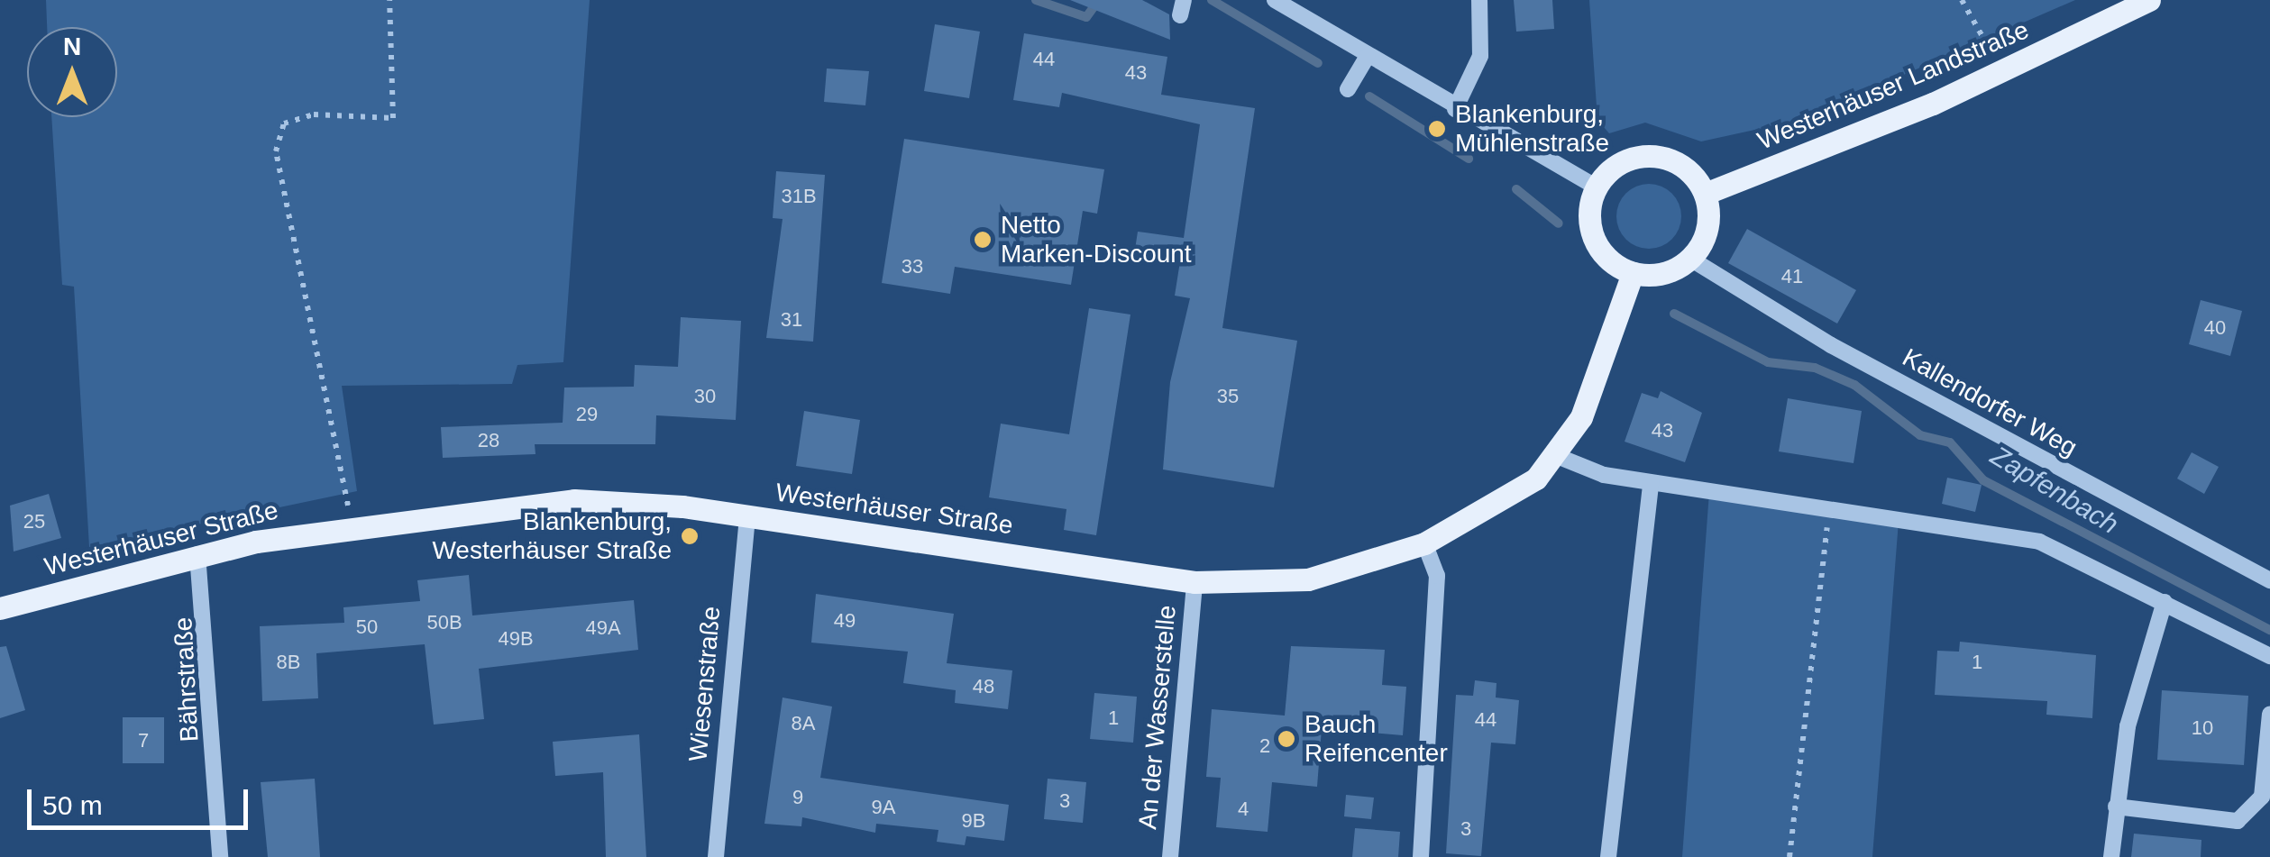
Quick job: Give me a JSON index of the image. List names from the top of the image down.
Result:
{
  "streets": {
    "main road": ["Westerhäuser Landstraße", "Westerhäuser Straße"],
    "street": [
      "Kallendorfer Weg",
      "Bährstraße",
      "Wiesenstraße",
      "An der Wasserstelle"
    ]
  },
  "crossings": [
    ["Westerhäuser Landstraße", "Kallendorfer Weg"],
    ["Westerhäuser Landstraße", "Westerhäuser Straße"],
    ["Kallendorfer Weg", "Westerhäuser Straße"],
    ["Westerhäuser Straße", "Bährstraße"],
    ["Westerhäuser Straße", "Wiesenstraße"],
    ["Westerhäuser Straße", "An der Wasserstelle"]
  ],
  "water": ["Zapfenbach"],
  "places": [
    "Blankenburg, Mühlenstraße",
    "Netto Marken-Discount",
    "Blankenburg, Westerhäuser Straße",
    "Bauch Reifencenter"
  ],
  "house_numbers": [
    "44",
    "43",
    "31B",
    "33",
    "41",
    "31",
    "40",
    "30",
    "35",
    "29",
    "43",
    "28",
    "25",
    "49",
    "50B",
    "50",
    "49A",
    "49B",
    "8B",
    "1",
    "48",
    "1",
    "44",
    "8A",
    "10",
    "7",
    "2",
    "9",
    "3",
    "9A",
    "4",
    "9B",
    "3"
  ],
  "scale_bar": "50 m",
  "north": "top"
}
